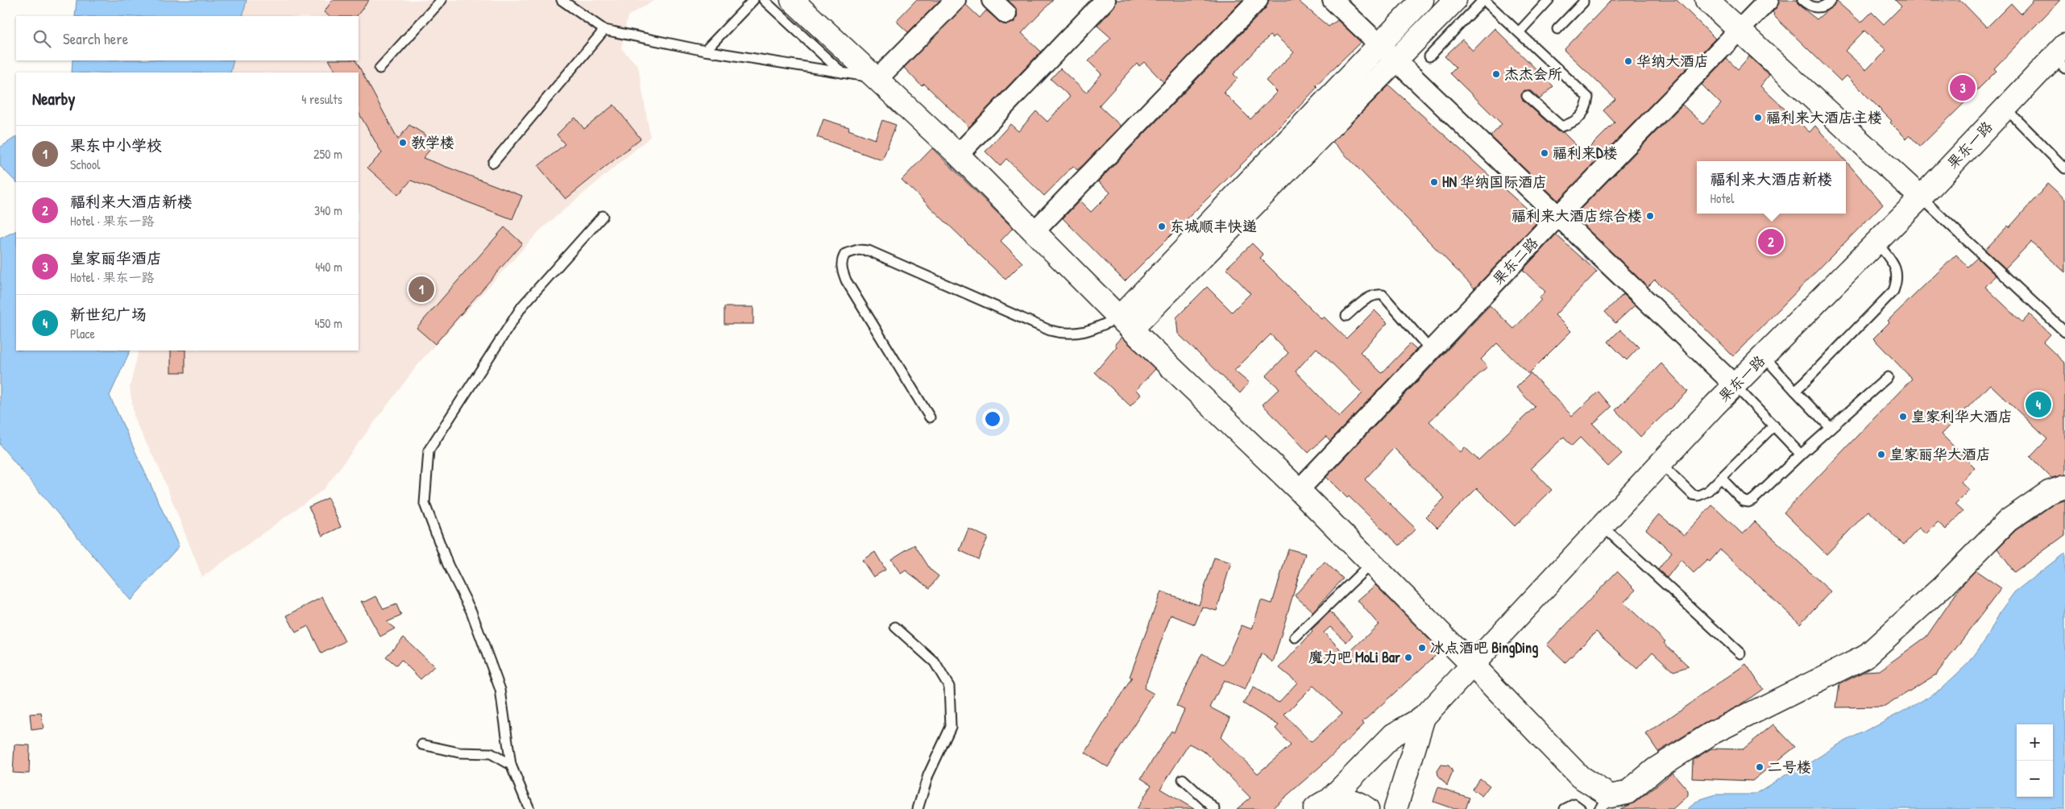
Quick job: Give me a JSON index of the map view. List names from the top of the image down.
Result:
{
  "streets": {
    "street": ["果东一路", "果东二路"]
  },
  "places": [
    "华纳大酒店",
    "杰杰会所",
    "福利来大酒店主楼",
    "教学楼",
    "福利来D楼",
    "HN 华纳国际酒店",
    "福利来大酒店综合楼",
    "东城顺丰快递",
    "皇家利华大酒店",
    "皇家丽华大酒店",
    "冰点酒吧 BingDing",
    "魔力吧 MoLi Bar",
    "二号楼"
  ],
  "page": {
    "search": "Search here",
    "heading": ["Nearby", "4 results"],
    "pins": [
      "3",
      "2",
      "1",
      "4"
    ],
    "list": [
      {
        "mark": "1",
        "name": "果东中小学校",
        "note": "School",
        "value": "250 m"
      },
      {
        "mark": "2",
        "name": "福利来大酒店新楼",
        "note": "Hotel · 果东一路",
        "value": "340 m"
      },
      {
        "mark": "3",
        "name": "皇家丽华酒店",
        "note": "Hotel · 果东一路",
        "value": "440 m"
      },
      {
        "mark": "4",
        "name": "新世纪广场",
        "note": "Place",
        "value": "450 m"
      }
    ],
    "popup": ["福利来大酒店新楼", "Hotel"],
    "map_buttons": ["+", "−"]
  }
}
